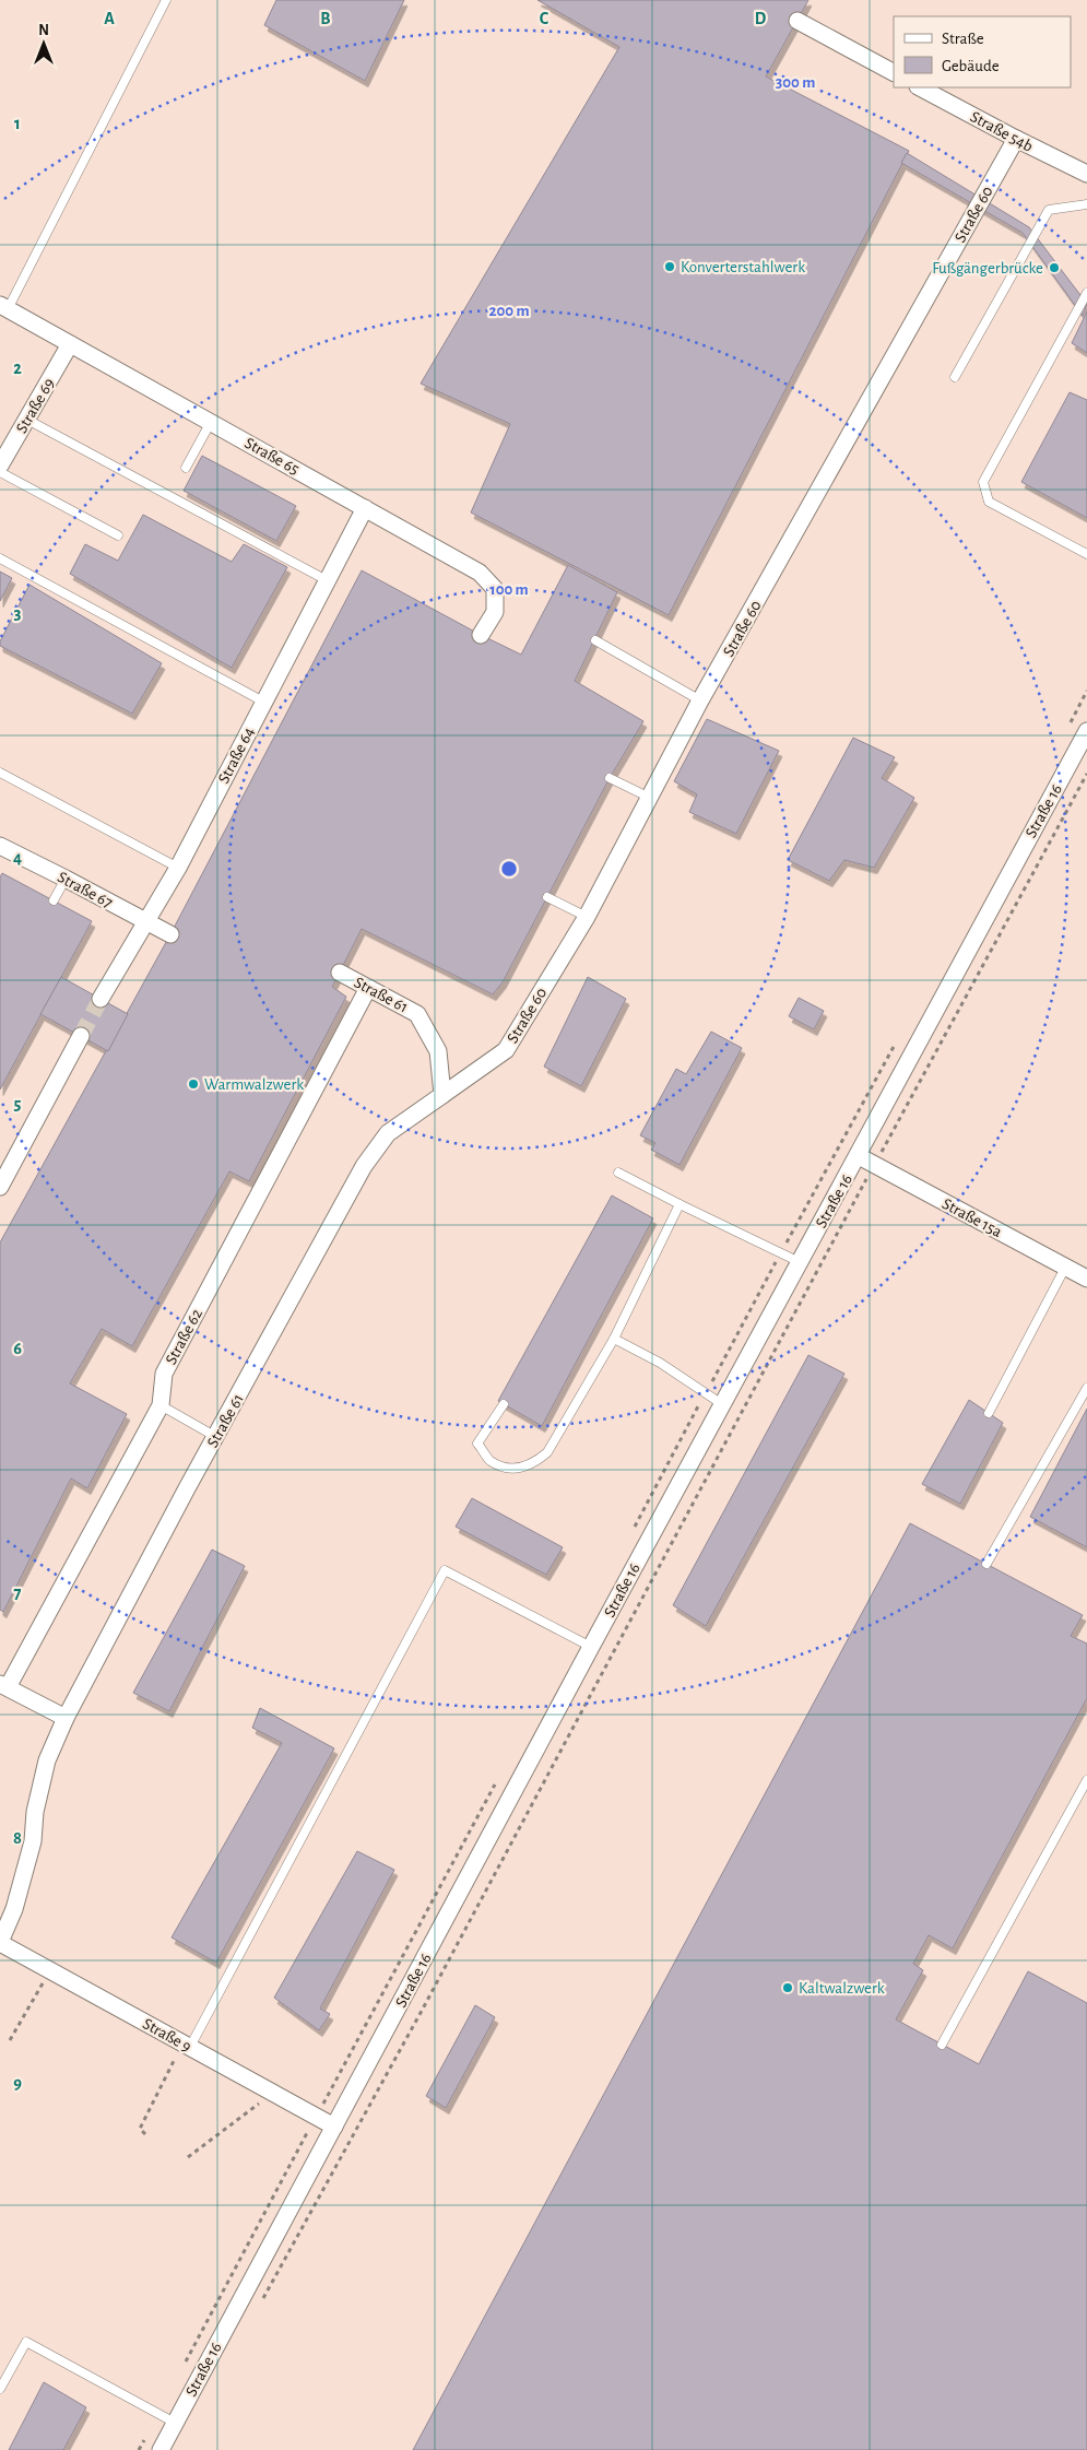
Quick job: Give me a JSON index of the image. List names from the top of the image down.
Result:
{
  "streets": {
    "street": [
      "Straße 54b",
      "Straße 60",
      "Straße 69",
      "Straße 65",
      "Straße 64",
      "Straße 16",
      "Straße 67",
      "Straße 61",
      "Straße 15a",
      "Straße 62",
      "Straße 9"
    ]
  },
  "crossings": [
    ["Straße 54b", "Straße 60"],
    ["Straße 60", "Straße 61"],
    ["Straße 69", "Straße 65"],
    ["Straße 65", "Straße 64"],
    ["Straße 64", "Straße 67"],
    ["Straße 16", "Straße 15a"],
    ["Straße 16", "Straße 9"],
    ["Straße 61", "Straße 62"],
    ["Straße 61", "Straße 9"]
  ],
  "places": [
    "Konverterstahlwerk",
    "Fußgängerbrücke",
    "Warmwalzwerk",
    "Kaltwalzwerk"
  ],
  "legend": ["Straße", "Gebäude"],
  "north": "top",
  "grid": {
    "columns": [
      "A",
      "B",
      "C",
      "D"
    ],
    "rows": [
      "1",
      "2",
      "3",
      "4",
      "5",
      "6",
      "7",
      "8",
      "9"
    ]
  },
  "rings": ["300 m", "200 m", "100 m"]
}
